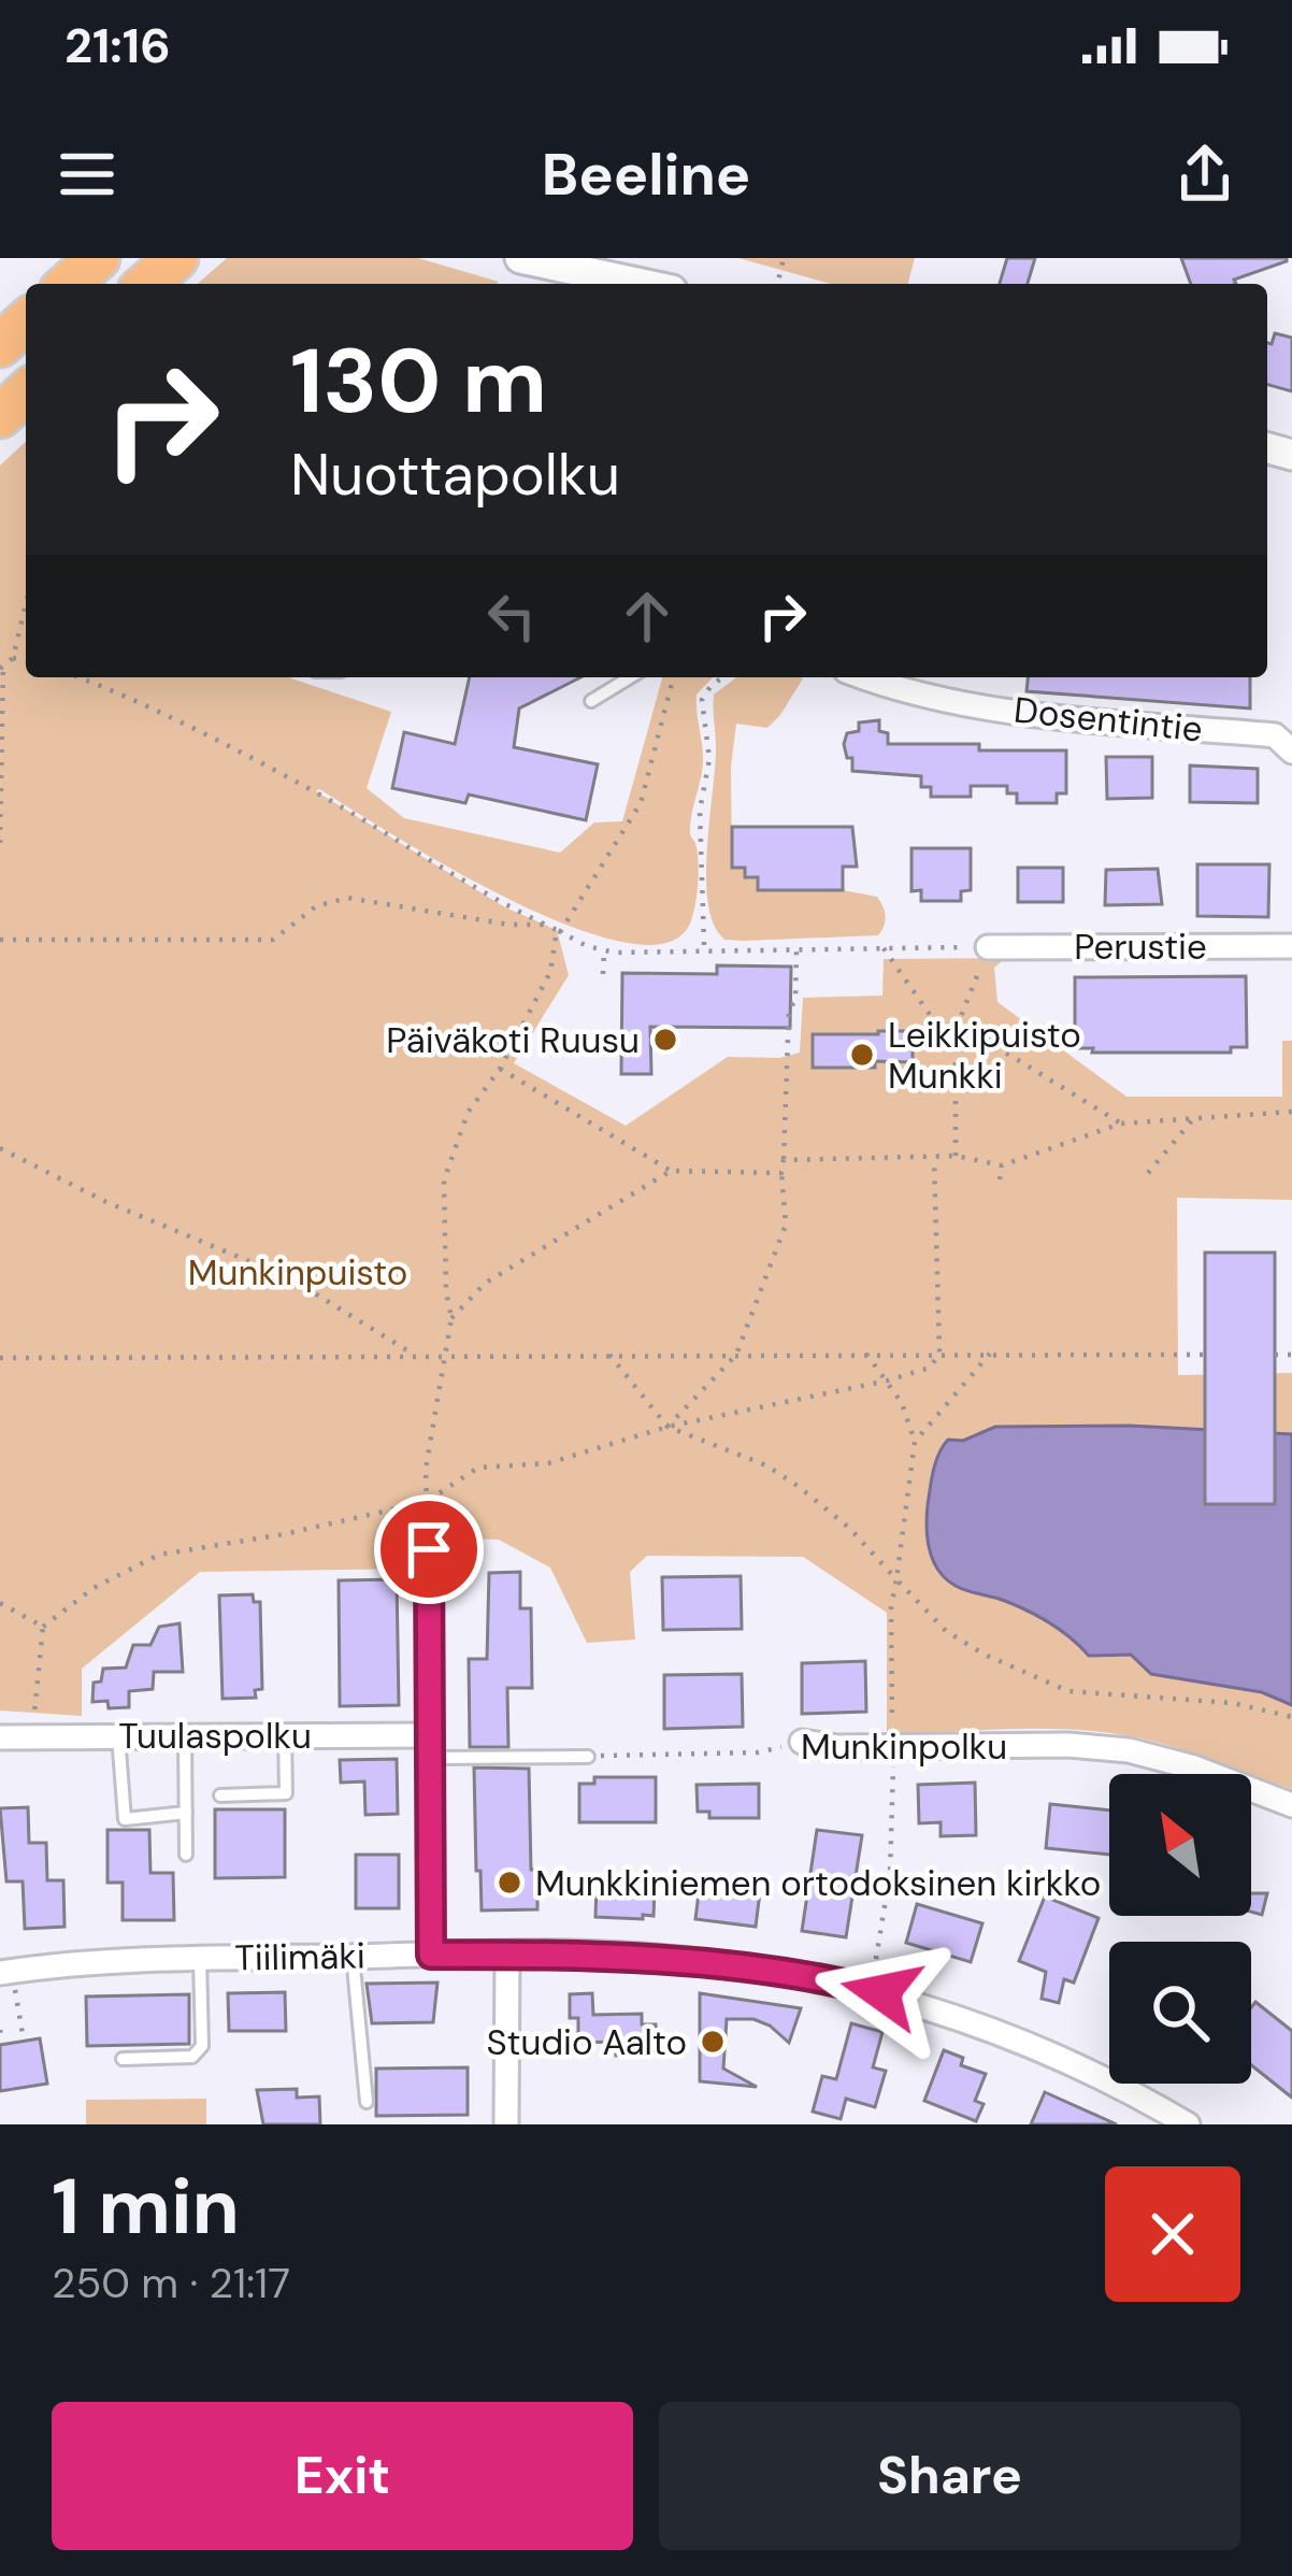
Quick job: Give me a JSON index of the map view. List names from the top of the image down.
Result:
{
  "streets": {
    "street": [
      "Dosentintie",
      "Perustie",
      "Tuulaspolku",
      "Munkinpolku",
      "Tiilimäki"
    ]
  },
  "parks": ["Munkinpuisto"],
  "places": [
    "Päiväkoti Ruusu",
    "Leikkipuisto Munkki",
    "Munkkiniemen ortodoksinen kirkko",
    "Studio Aalto"
  ],
  "north": "top left",
  "page": {
    "status": "21:16",
    "header": "Beeline",
    "turn": ["130 m", "Nuottapolku"],
    "heading": ["1 min", "250 m · 21:17"],
    "buttons": ["Exit", "Share"]
  }
}
